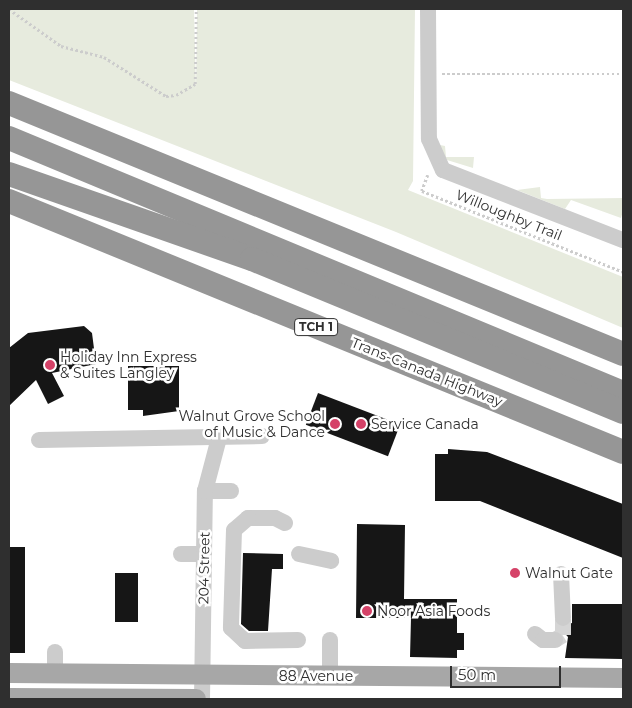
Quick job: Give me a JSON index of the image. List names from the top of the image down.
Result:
{
  "streets": {
    "highway": ["TCH 1", "Trans-Canada Highway"],
    "main road": ["88 Avenue"],
    "street": ["204 Street"],
    "path": ["Willoughby Trail"]
  },
  "crossings": [
    ["204 Street", "88 Avenue"]
  ],
  "places": [
    "Holiday Inn Express & Suites Langley",
    "Walnut Grove School of Music & Dance",
    "Service Canada",
    "Walnut Gate",
    "Noor Asia Foods"
  ],
  "scale_bar": "50 m"
}
